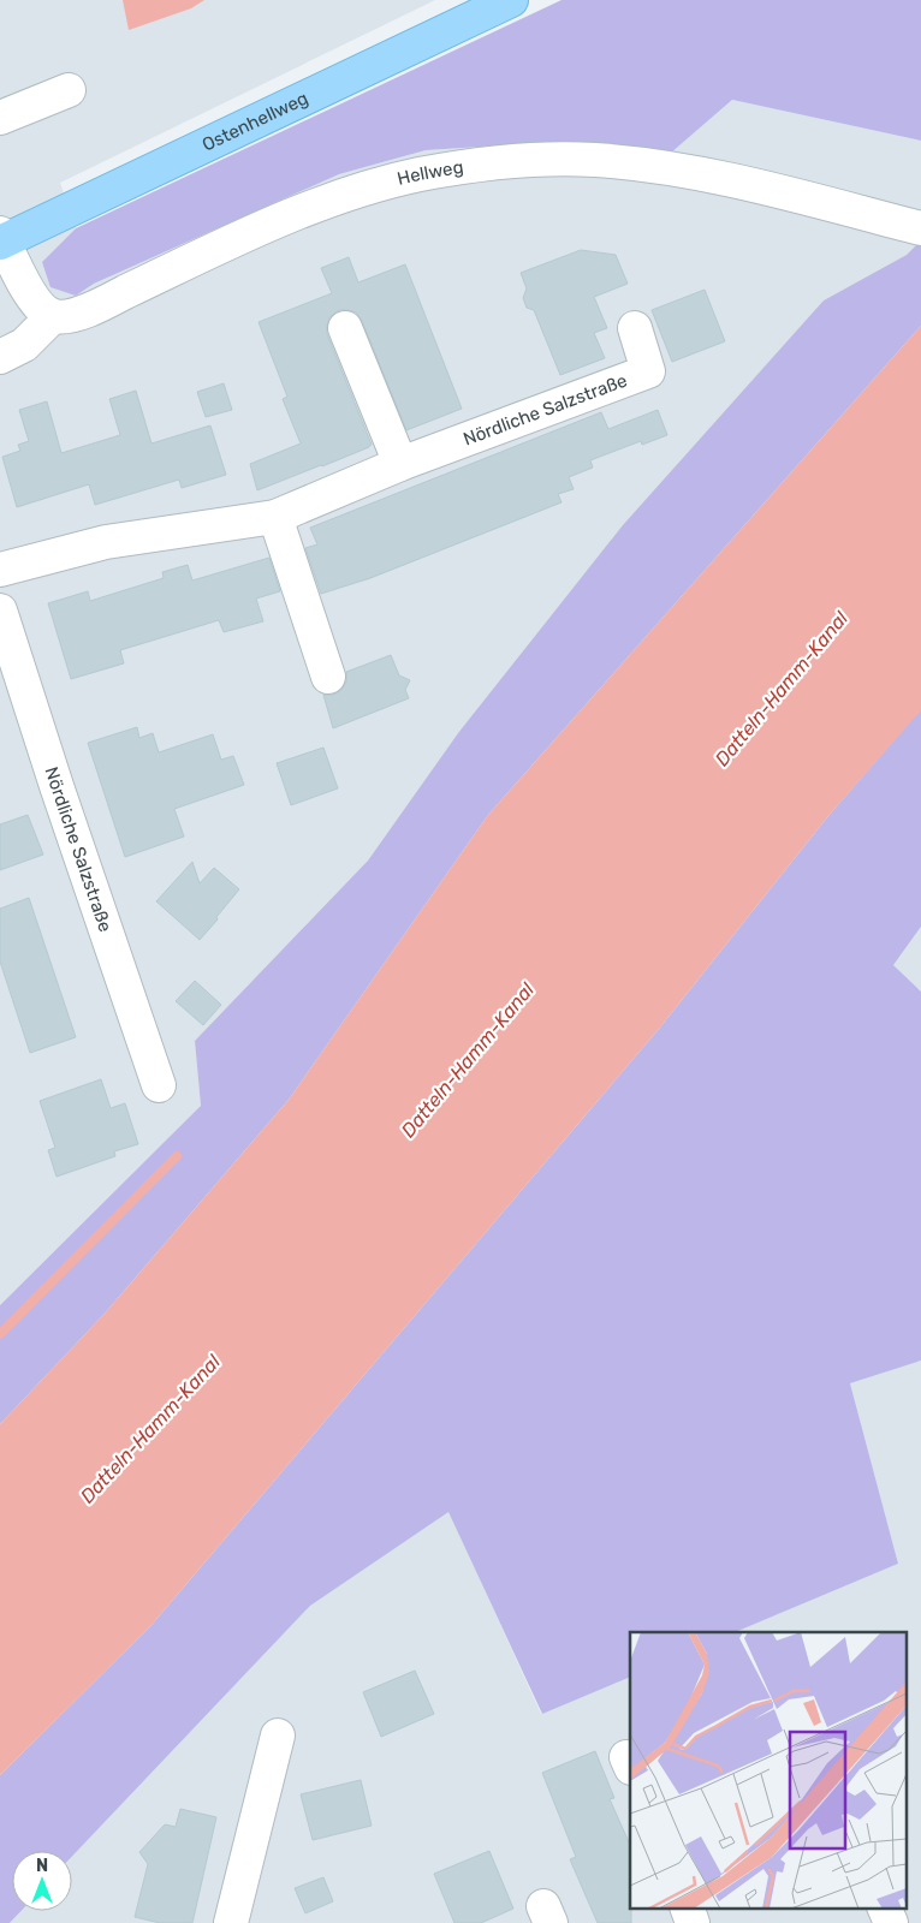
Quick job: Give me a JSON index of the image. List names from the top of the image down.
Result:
{
  "streets": {
    "main road": ["Ostenhellweg"],
    "street": ["Hellweg", "Nördliche Salzstraße"]
  },
  "water": ["Datteln-Hamm-Kanal"],
  "north": "top"
}
